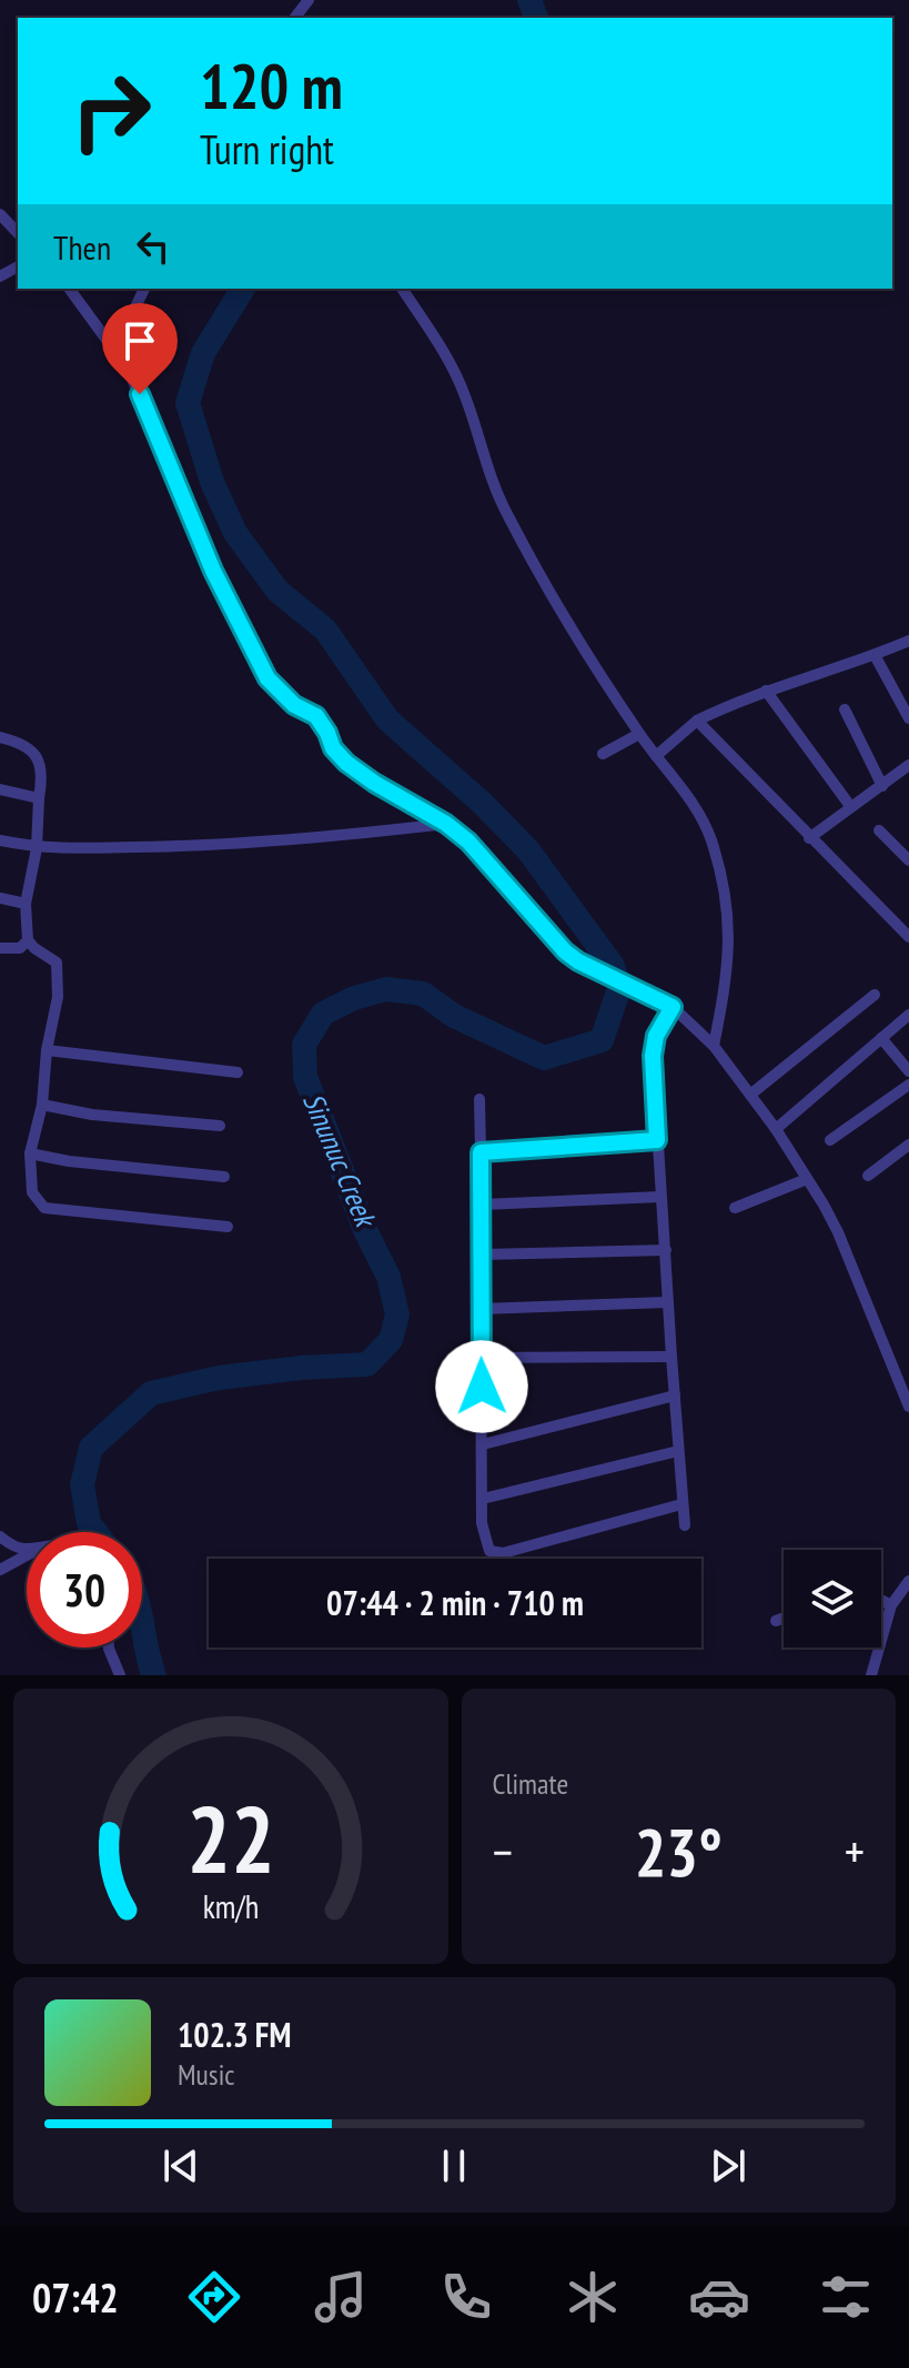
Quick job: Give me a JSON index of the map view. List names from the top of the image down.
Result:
{
  "water": ["Sinunuc Creek"],
  "page": {
    "turn": ["120 m", "Turn right"],
    "then": "Then",
    "limit": "30",
    "trip": "07:44 · 2 min · 710 m",
    "tile": "Climate",
    "heat": ["−", "23°", "+"],
    "song": ["102.3 FM", "Music"],
    "tabs": "07:42",
    "gauge": ["22", "km/h"]
  }
}
